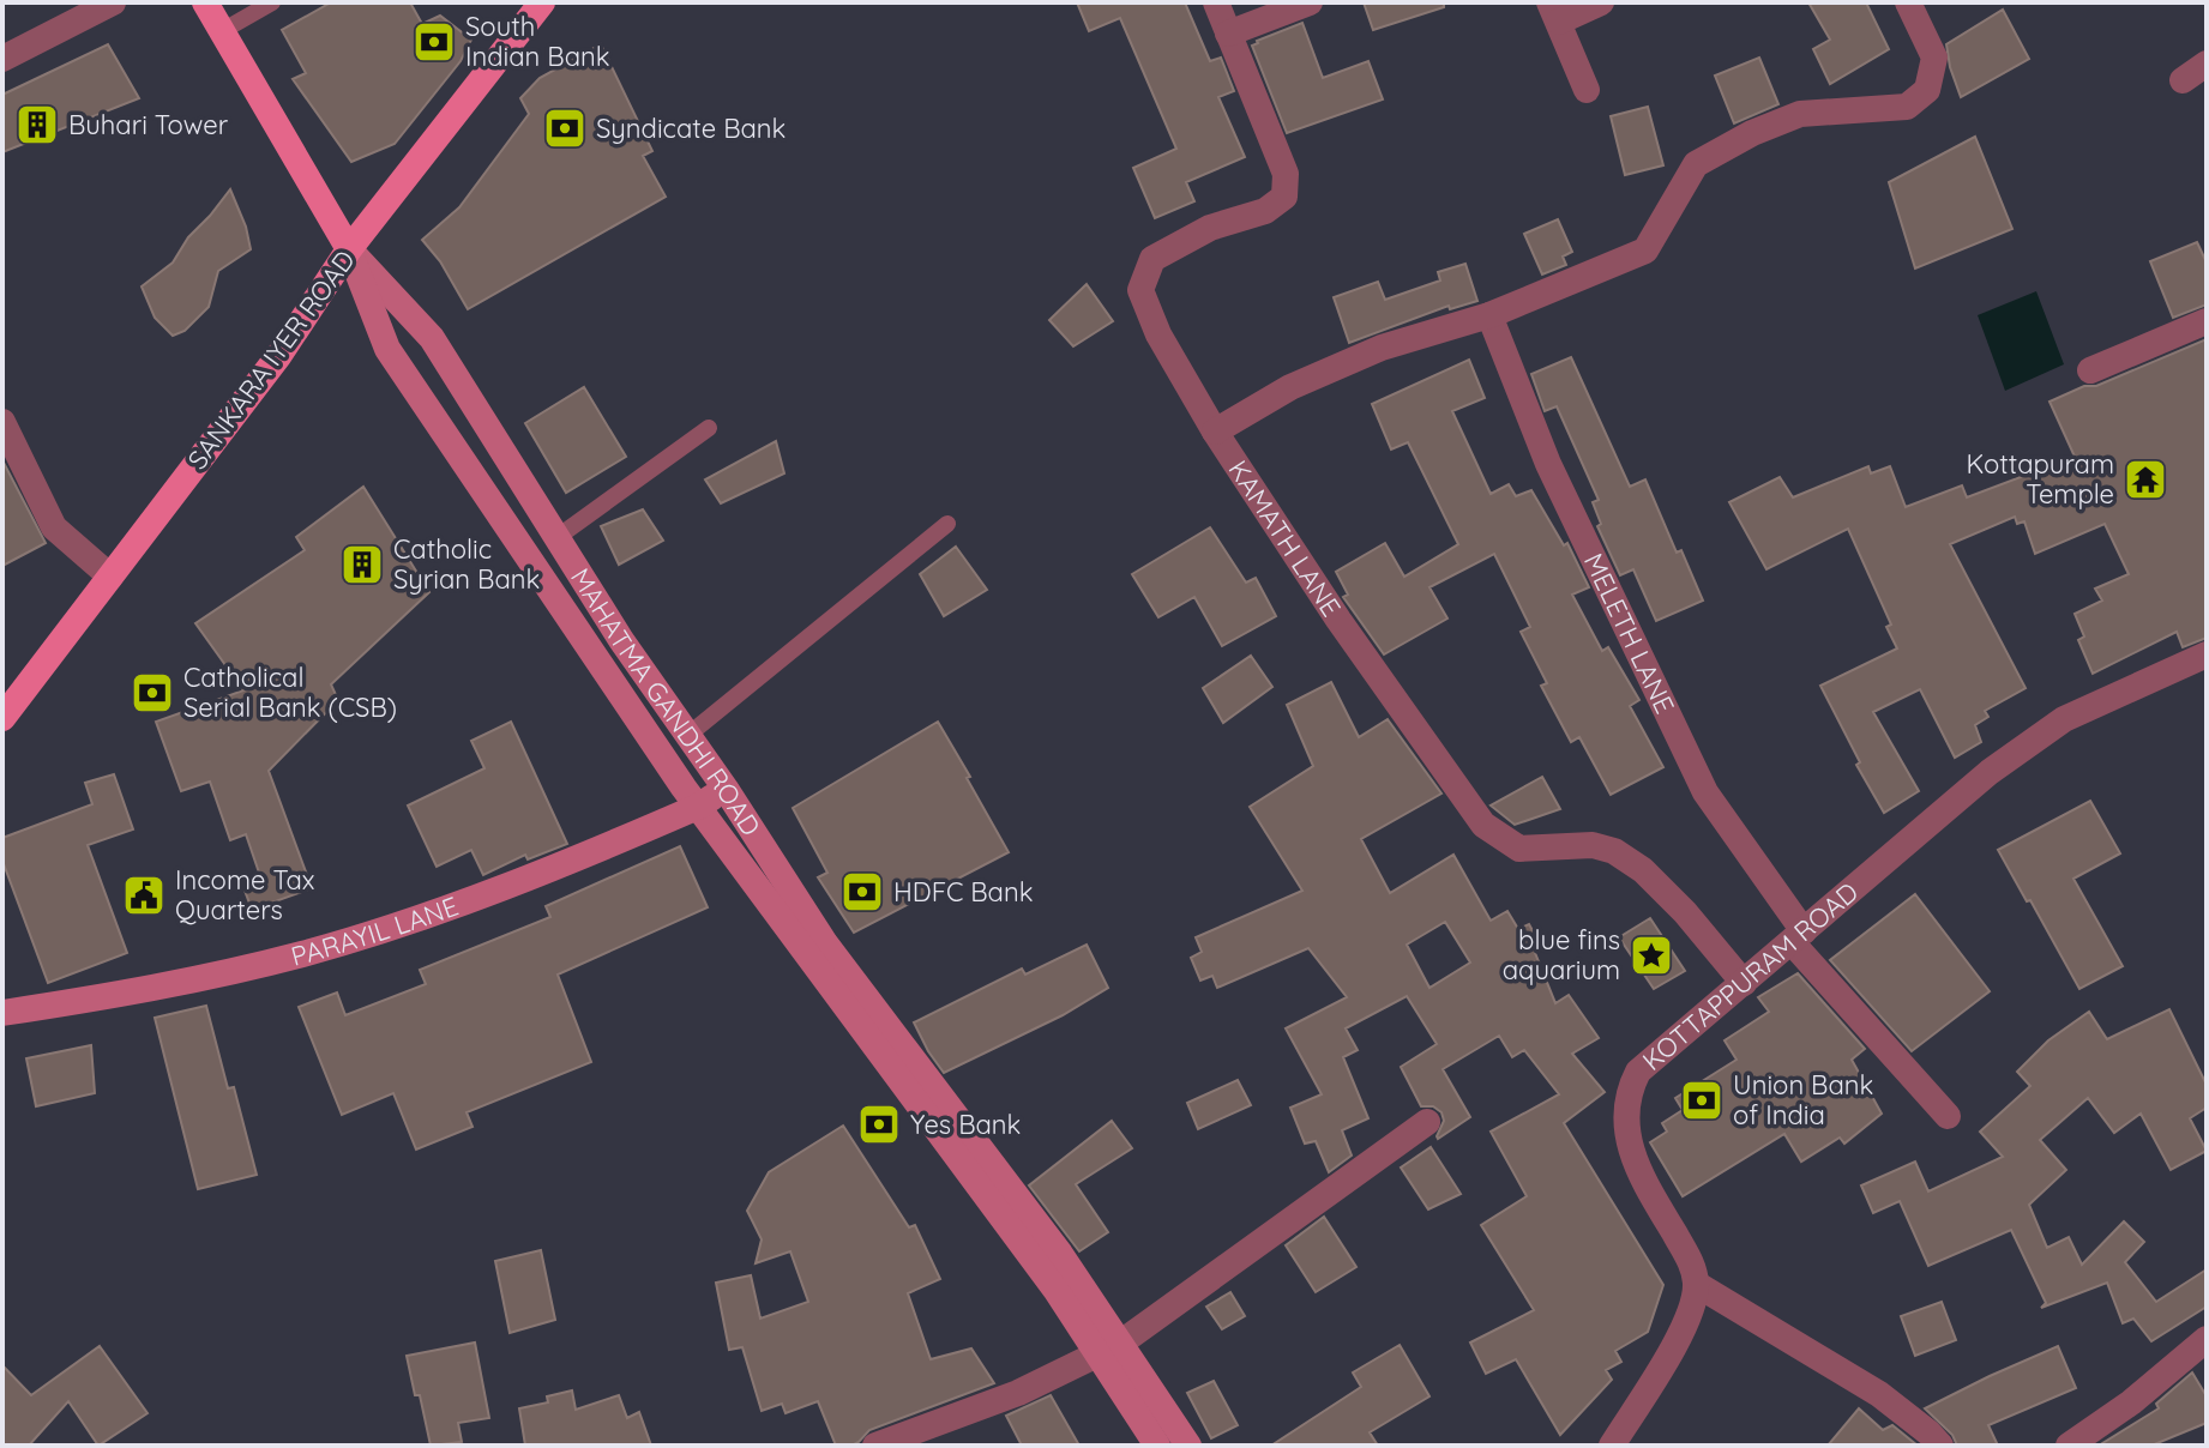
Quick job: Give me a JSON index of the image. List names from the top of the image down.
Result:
{
  "streets": {
    "main road": ["SANKARA IYER ROAD", "MAHATMA GANDHI ROAD", "PARAYIL LANE"],
    "street": ["KAMATH LANE", "MELETH LANE", "KOTTAPPURAM ROAD"]
  },
  "crossings": [
    ["SANKARA IYER ROAD", "MAHATMA GANDHI ROAD"],
    ["KAMATH LANE", "KOTTAPPURAM ROAD"],
    ["MELETH LANE", "KOTTAPPURAM ROAD"],
    ["MAHATMA GANDHI ROAD", "PARAYIL LANE"]
  ],
  "places": {
    "bank": [
      "South Indian Bank",
      "Syndicate Bank",
      "Catholical Serial Bank (CSB)",
      "HDFC Bank",
      "Union Bank of India",
      "Yes Bank"
    ],
    "building": ["Buhari Tower", "Catholic Syrian Bank"],
    "temple": ["Kottapuram Temple"],
    "public building": ["Income Tax Quarters"],
    "place": ["blue fins aquarium"]
  }
}
